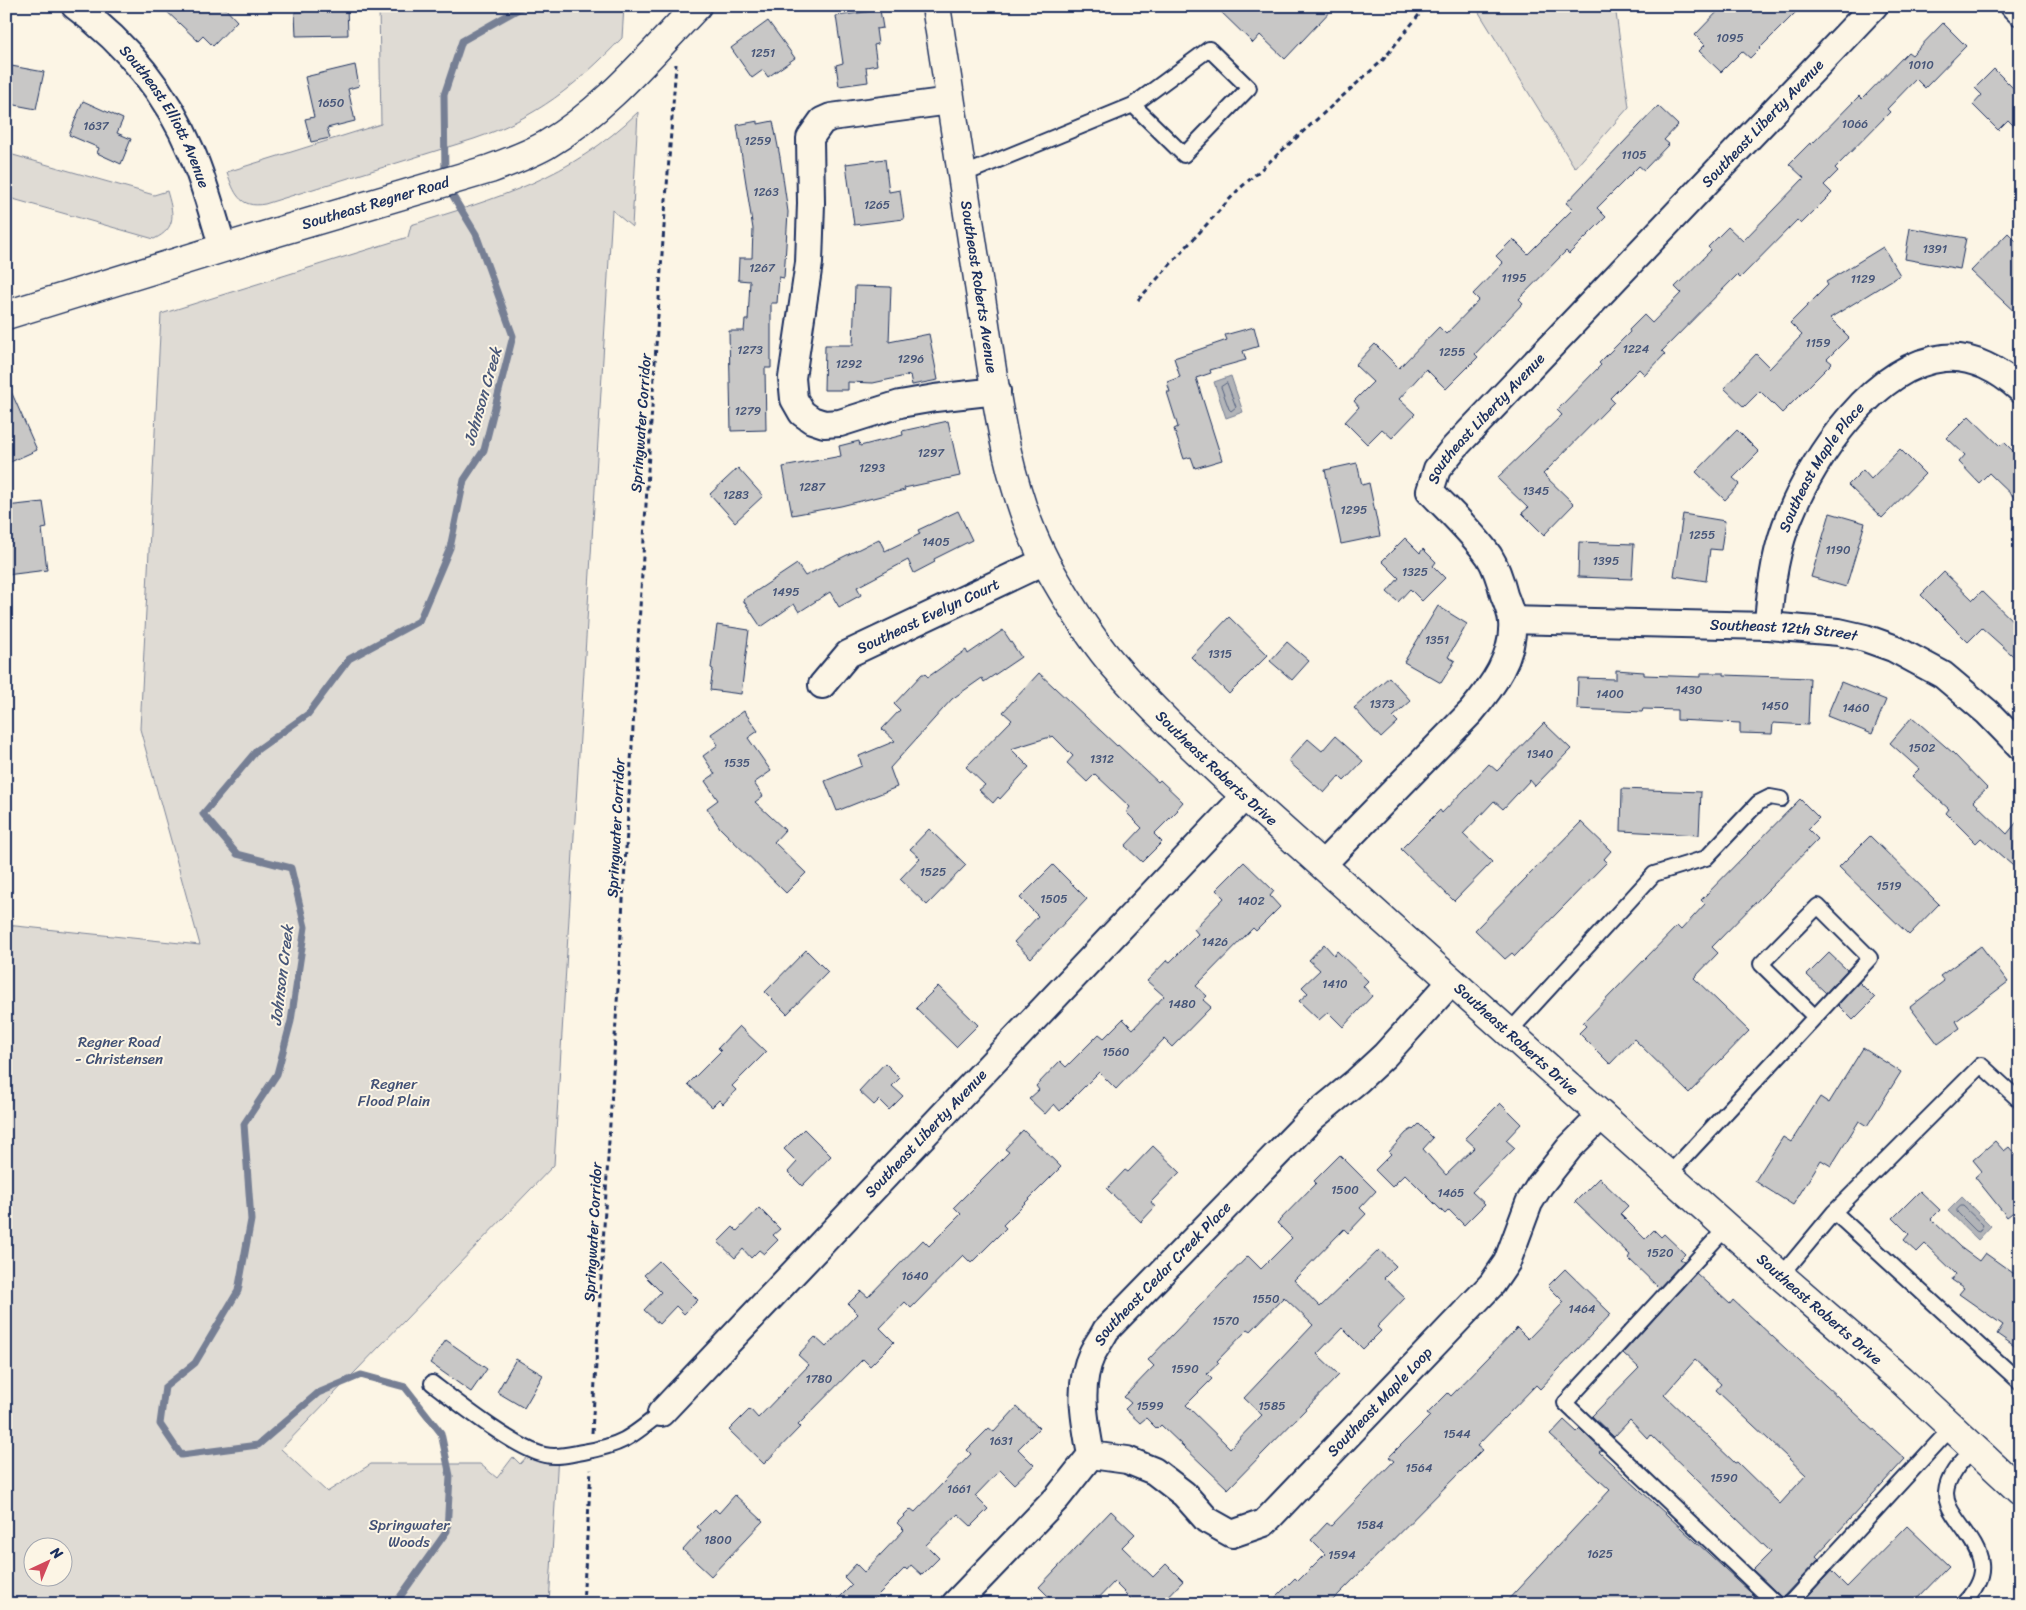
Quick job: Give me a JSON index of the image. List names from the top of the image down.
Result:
{
  "streets": {
    "street": [
      "Southeast Elliott Avenue",
      "Southeast Liberty Avenue",
      "Southeast Regner Road",
      "Southeast Roberts Avenue",
      "Southeast Maple Place",
      "Southeast Evelyn Court",
      "Southeast 12th Street",
      "Southeast Roberts Drive",
      "Southeast Cedar Creek Place",
      "Southeast Maple Loop"
    ],
    "path": ["Springwater Corridor"]
  },
  "crossings": [
    ["Southeast Elliott Avenue", "Southeast Regner Road"],
    ["Southeast Liberty Avenue", "Springwater Corridor"],
    ["Southeast Liberty Avenue", "Southeast 12th Street"],
    ["Southeast Liberty Avenue", "Southeast Roberts Drive"],
    ["Southeast Roberts Avenue", "Southeast Evelyn Court"],
    ["Southeast Roberts Avenue", "Southeast Roberts Drive"],
    ["Southeast Maple Place", "Southeast 12th Street"],
    ["Southeast Evelyn Court", "Southeast Roberts Drive"],
    ["Southeast Roberts Drive", "Southeast Cedar Creek Place"],
    ["Southeast Roberts Drive", "Southeast Maple Loop"],
    ["Southeast Cedar Creek Place", "Southeast Maple Loop"]
  ],
  "water": ["Johnson Creek"],
  "parks": ["Regner Road - Christensen", "Regner Flood Plain", "Springwater Woods"],
  "house_numbers": [
    "1095",
    "1251",
    "1010",
    "1650",
    "1066",
    "1637",
    "1259",
    "1105",
    "1263",
    "1265",
    "1391",
    "1267",
    "1195",
    "1129",
    "1159",
    "1224",
    "1273",
    "1255",
    "1296",
    "1292",
    "1279",
    "1297",
    "1293",
    "1287",
    "1345",
    "1283",
    "1295",
    "1255",
    "1405",
    "1190",
    "1395",
    "1325",
    "1495",
    "1351",
    "1315",
    "1430",
    "1400",
    "1373",
    "1450",
    "1460",
    "1502",
    "1340",
    "1312",
    "1535",
    "1525",
    "1519",
    "1505",
    "1402",
    "1426",
    "1410",
    "1480",
    "1560",
    "1500",
    "1465",
    "1520",
    "1640",
    "1550",
    "1464",
    "1570",
    "1590",
    "1780",
    "1599",
    "1585",
    "1544",
    "1631",
    "1564",
    "1590",
    "1661",
    "1584",
    "1800",
    "1625",
    "1594"
  ],
  "north": "top right"
}
